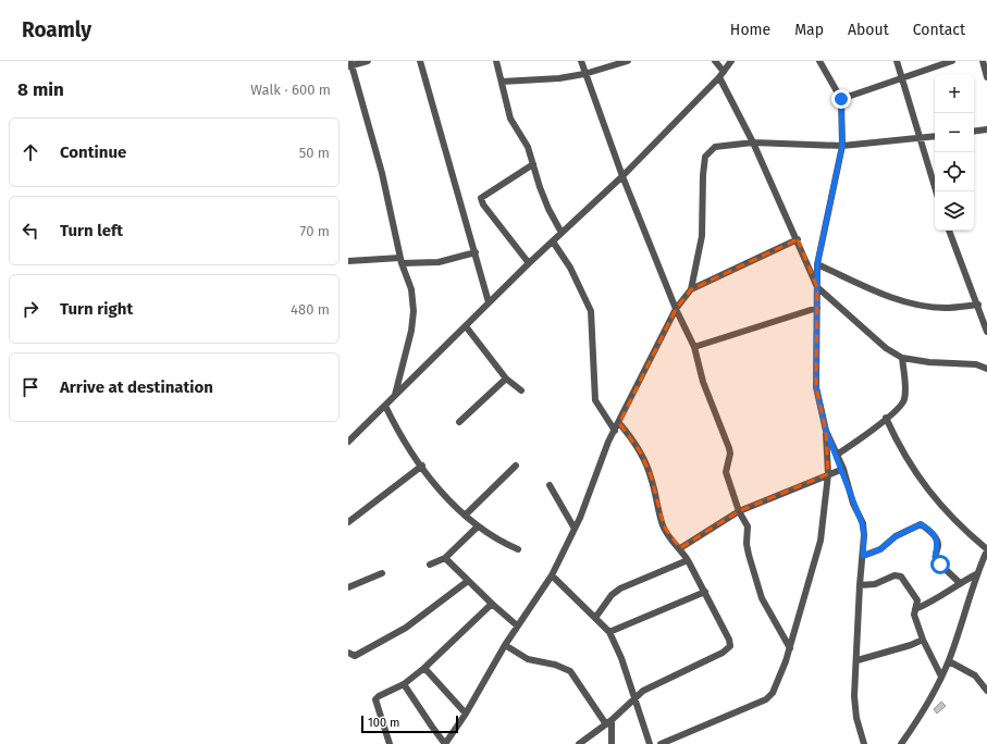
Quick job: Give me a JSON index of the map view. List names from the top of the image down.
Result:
{
  "scale_bar": "100 m",
  "page": {
    "header": "Roamly",
    "nav": [
      "Home",
      "Map",
      "About",
      "Contact"
    ],
    "heading": ["8 min", "Walk · 600 m"],
    "map_buttons": ["+", "−"],
    "list": [
      ["Continue", "50 m"],
      ["Turn left", "70 m"],
      ["Turn right", "480 m"],
      "Arrive at destination"
    ],
    "scale": "100 m"
  }
}
